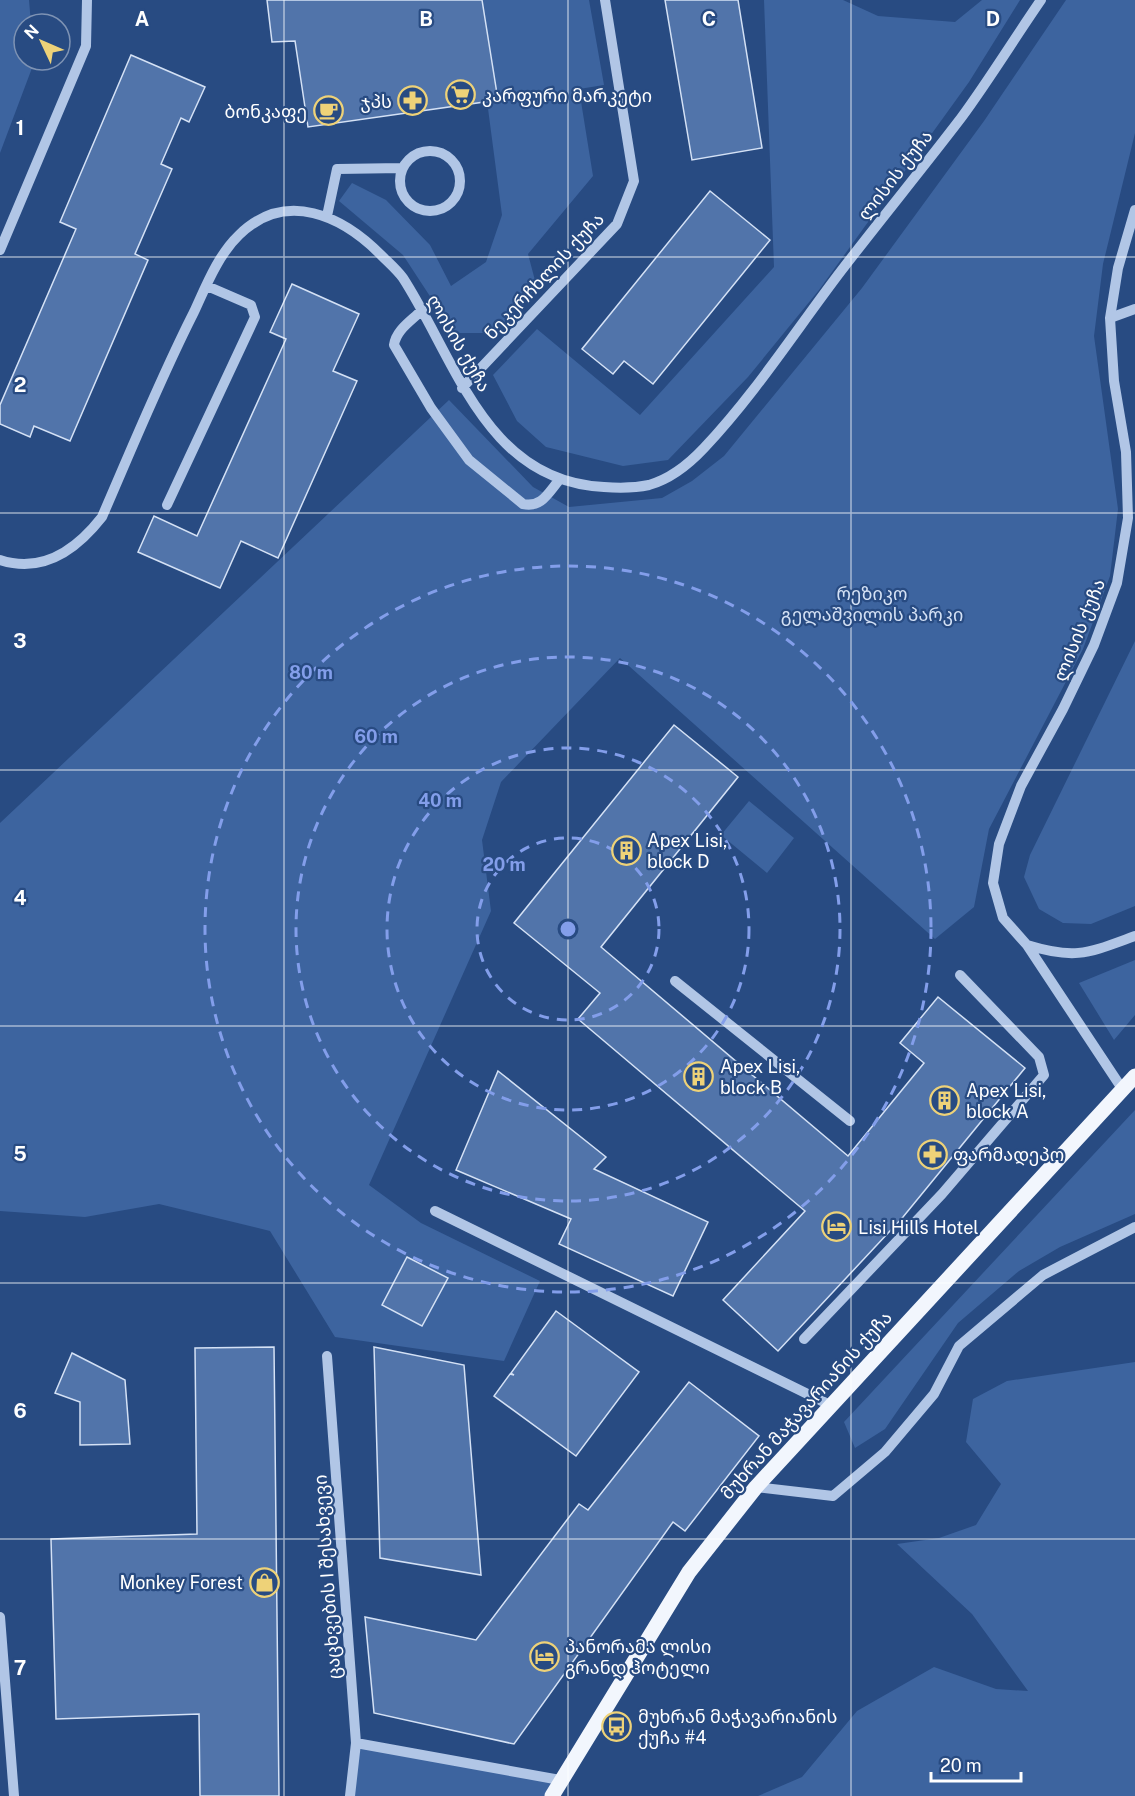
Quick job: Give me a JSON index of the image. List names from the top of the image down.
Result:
{
  "streets": {
    "main road": ["მუხრან მაჭავარიანის ქუჩა"],
    "street": ["ლისის ქუჩა", "ნეკერჩხლის ქუჩა", "ცაცხვების I შესახვევი"]
  },
  "crossings": [
    ["ლისის ქუჩა", "ნეკერჩხლის ქუჩა"],
    ["ლისის ქუჩა", "მუხრან მაჭავარიანის ქუჩა"]
  ],
  "parks": ["რეზიკო გელაშვილის პარკი"],
  "places": {
    "supermarket": ["კარფური მარკეტი"],
    "pharmacy": ["ჯპს", "ფარმადეპო"],
    "cafe": ["ბონკაფე"],
    "building": ["Apex Lisi, block D", "Apex Lisi, block B", "Apex Lisi, block A"],
    "hotel": ["Lisi Hills Hotel", "პანორამა ლისი გრანდ ჰოტელი"],
    "shop": ["Monkey Forest"],
    "bus stop": ["მუხრან მაჭავარიანის ქუჩა #4"]
  },
  "scale_bar": "20 m",
  "north": "top left",
  "grid": {
    "columns": [
      "A",
      "B",
      "C",
      "D"
    ],
    "rows": [
      "1",
      "2",
      "3",
      "4",
      "5",
      "6",
      "7"
    ]
  },
  "rings": [
    "80 m",
    "60 m",
    "40 m",
    "20 m"
  ]
}
